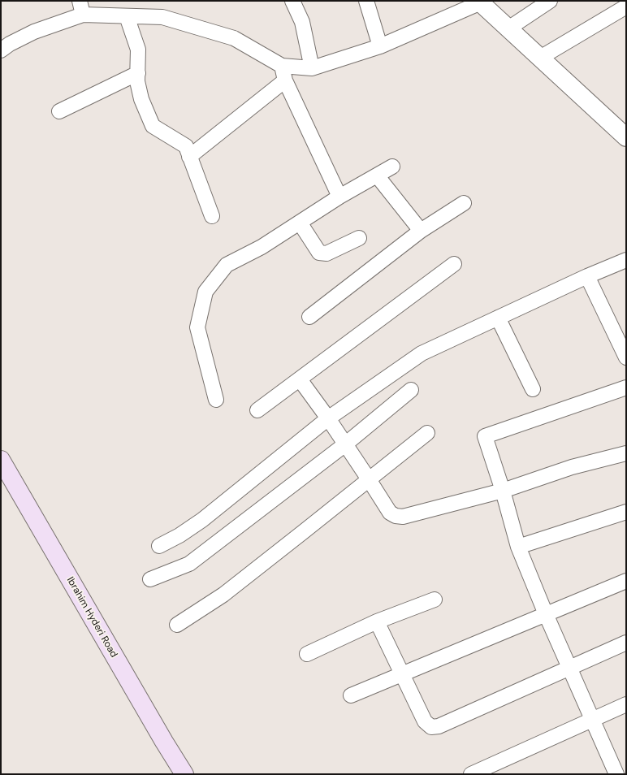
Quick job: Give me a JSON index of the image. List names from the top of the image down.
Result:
{
  "streets": {
    "main road": ["Ibrahim Hyderi Road"]
  }
}
